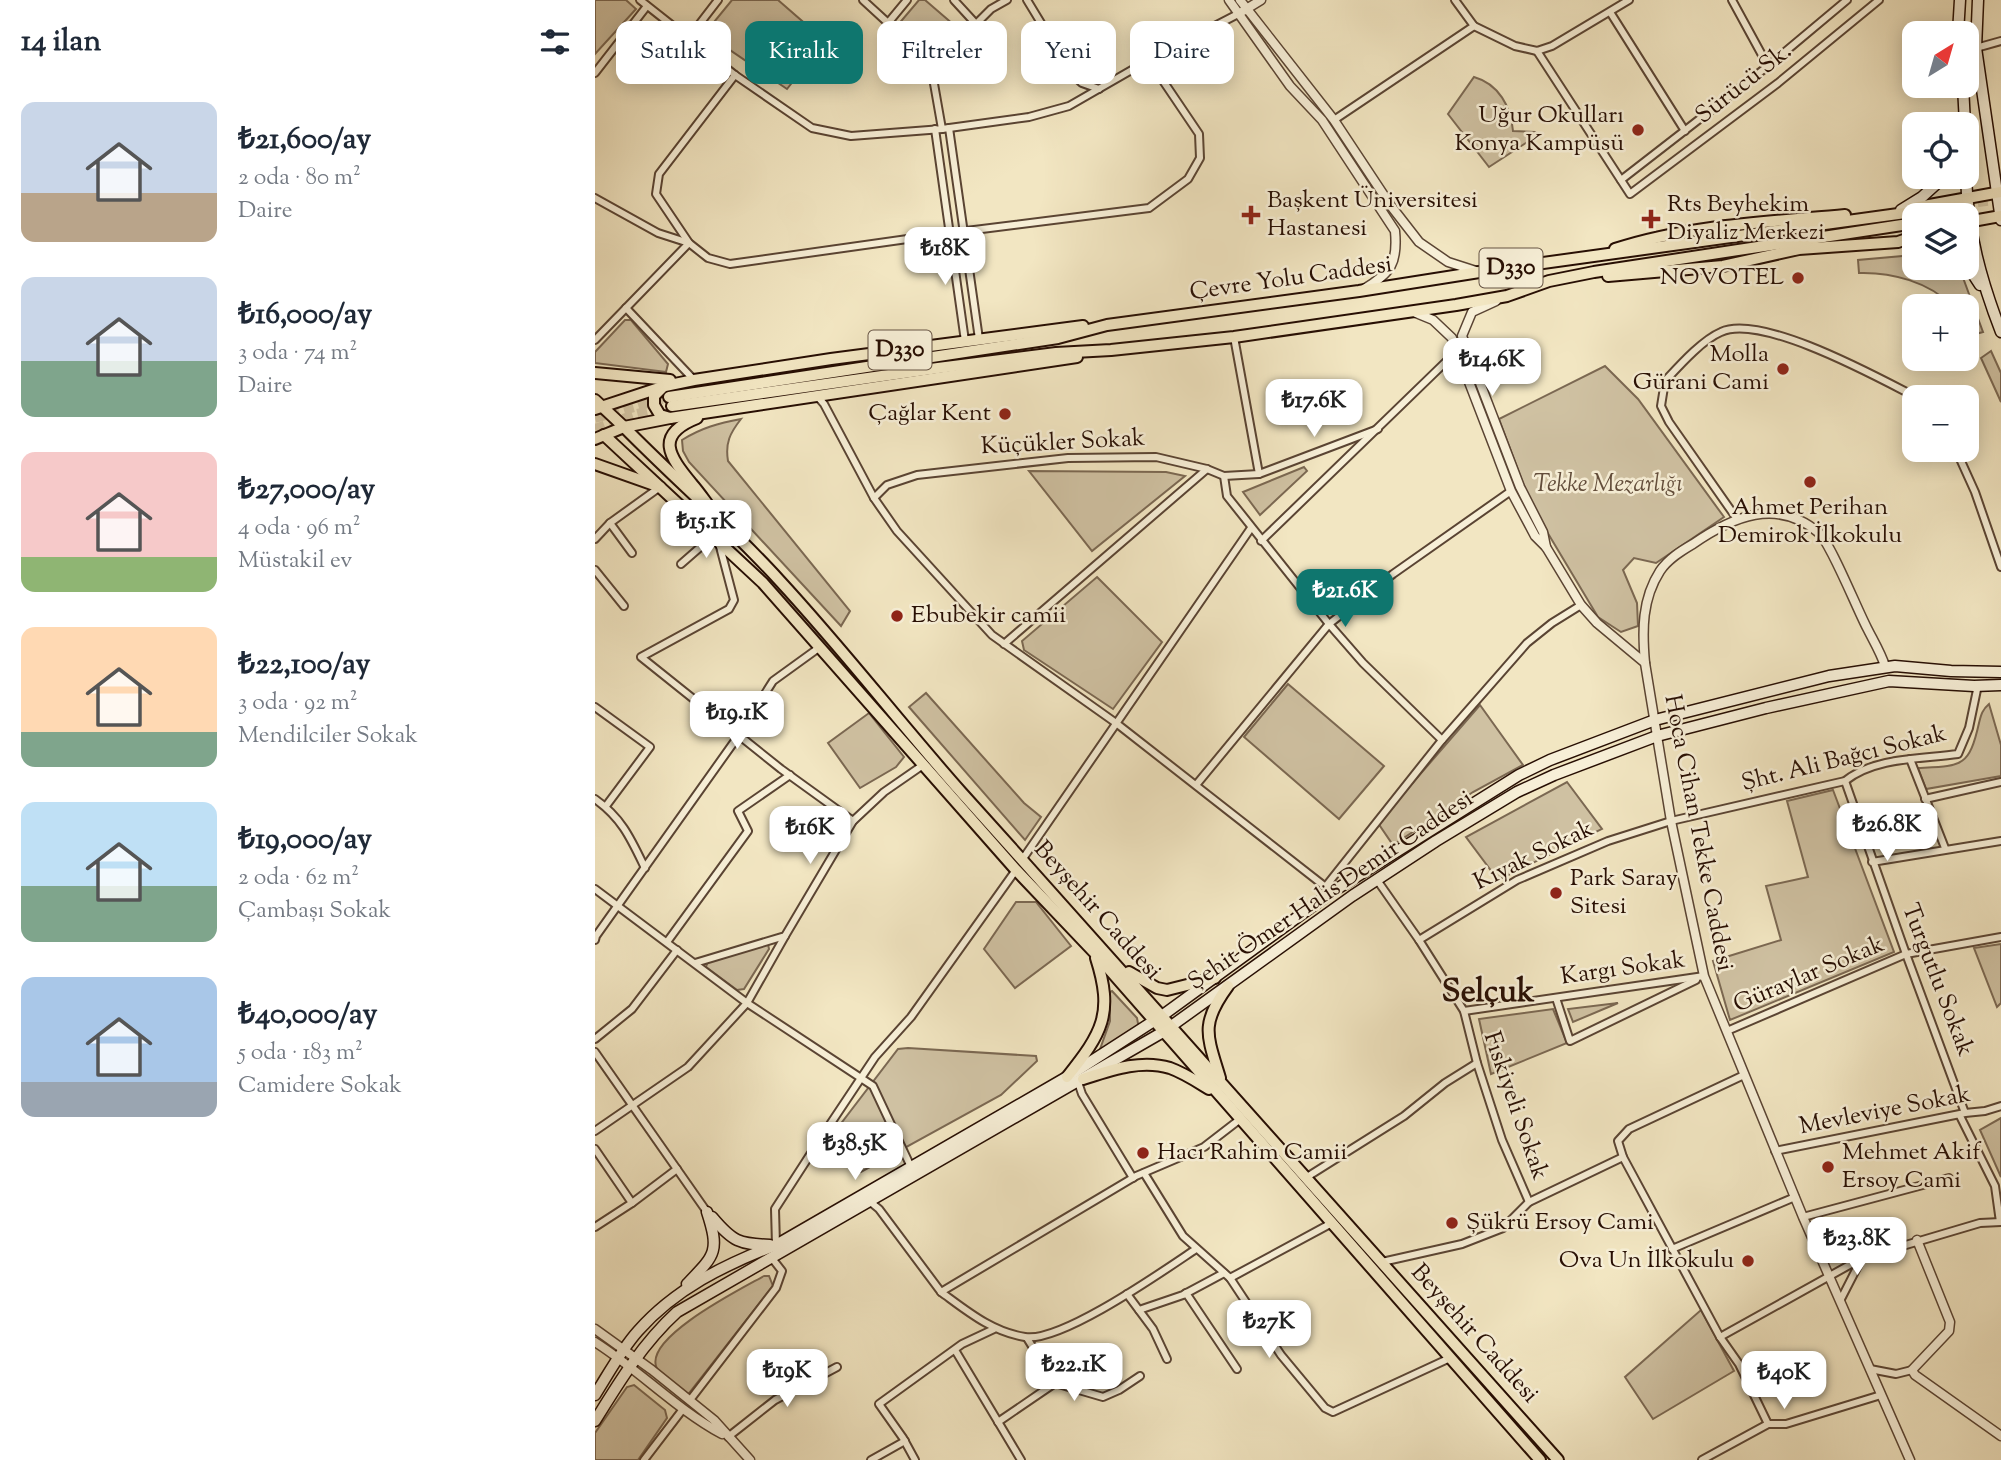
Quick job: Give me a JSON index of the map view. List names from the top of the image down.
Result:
{
  "streets": {
    "main road": [
      "D330",
      "Çevre Yolu Caddesi",
      "Şehit Ömer Halis Demir Caddesi",
      "Beyşehir Caddesi"
    ],
    "street": [
      "Sürücü Sk.",
      "Küçükler Sokak",
      "Şht. Ali Bağcı Sokak",
      "Hoca Cihan Tekke Caddesi",
      "Kıyak Sokak",
      "Kargı Sokak",
      "Güraylar Sokak",
      "Turgutlu Sokak",
      "Fıskiyeli Sokak",
      "Mevleviye Sokak"
    ]
  },
  "crossings": [
    ["D330", "Çevre Yolu Caddesi"],
    ["D330", "Beyşehir Caddesi"],
    ["Şht. Ali Bağcı Sokak", "Hoca Cihan Tekke Caddesi"],
    ["Şht. Ali Bağcı Sokak", "Kıyak Sokak"],
    ["Şht. Ali Bağcı Sokak", "Şehit Ömer Halis Demir Caddesi"],
    ["Şht. Ali Bağcı Sokak", "Turgutlu Sokak"],
    ["Hoca Cihan Tekke Caddesi", "Kıyak Sokak"],
    ["Hoca Cihan Tekke Caddesi", "Şehit Ömer Halis Demir Caddesi"],
    ["Hoca Cihan Tekke Caddesi", "Kargı Sokak"],
    ["Hoca Cihan Tekke Caddesi", "Güraylar Sokak"],
    ["Hoca Cihan Tekke Caddesi", "Mevleviye Sokak"],
    ["Kıyak Sokak", "Fıskiyeli Sokak"],
    ["Şehit Ömer Halis Demir Caddesi", "Beyşehir Caddesi"],
    ["Şehit Ömer Halis Demir Caddesi", "Fıskiyeli Sokak"],
    ["Kargı Sokak", "Fıskiyeli Sokak"],
    ["Güraylar Sokak", "Turgutlu Sokak"],
    ["Turgutlu Sokak", "Mevleviye Sokak"]
  ],
  "districts": ["Selçuk"],
  "parks": ["Tekke Mezarlığı"],
  "places": {
    "other": [
      "Uğur Okulları Konya Kampüsü",
      "NOVOTEL",
      "Molla Gürani Cami",
      "Çağlar Kent",
      "Ahmet Perihan Demirok İlkokulu",
      "Ebubekir camii",
      "Park Saray Sitesi",
      "Hacı Rahim Camii",
      "Mehmet Akif Ersoy Cami",
      "Şükrü Ersoy Cami",
      "Ova Un İlkokulu"
    ],
    "health": ["Başkent Üniversitesi Hastanesi", "Rts Beyhekim Diyaliz Merkezi"]
  },
  "north": "top right",
  "page": {
    "heading": "14 ilan",
    "map_buttons": ["+", "−"],
    "chip": [
      "Satılık",
      "Kiralık",
      "Filtreler",
      "Yeni",
      "Daire"
    ],
    "list": [
      {
        "name": "₺21,600/ay",
        "note": "2 oda · 80 m² · Daire"
      },
      {
        "name": "₺16,000/ay",
        "note": "3 oda · 74 m² · Daire"
      },
      {
        "name": "₺27,000/ay",
        "note": "4 oda · 96 m² · Müstakil ev"
      },
      {
        "name": "₺22,100/ay",
        "note": "3 oda · 92 m² · Mendilciler Sokak"
      },
      {
        "name": "₺19,000/ay",
        "note": "2 oda · 62 m² · Çambaşı Sokak"
      },
      {
        "name": "₺40,000/ay",
        "note": "5 oda · 183 m² · Camidere Sokak"
      }
    ],
    "price": [
      "₺18K",
      "₺14.6K",
      "₺17.6K",
      "₺15.1K",
      "₺21.6K",
      "₺19.1K",
      "₺26.8K",
      "₺16K",
      "₺38.5K",
      "₺23.8K",
      "₺27K",
      "₺22.1K",
      "₺19K",
      "₺40K"
    ]
  }
}
